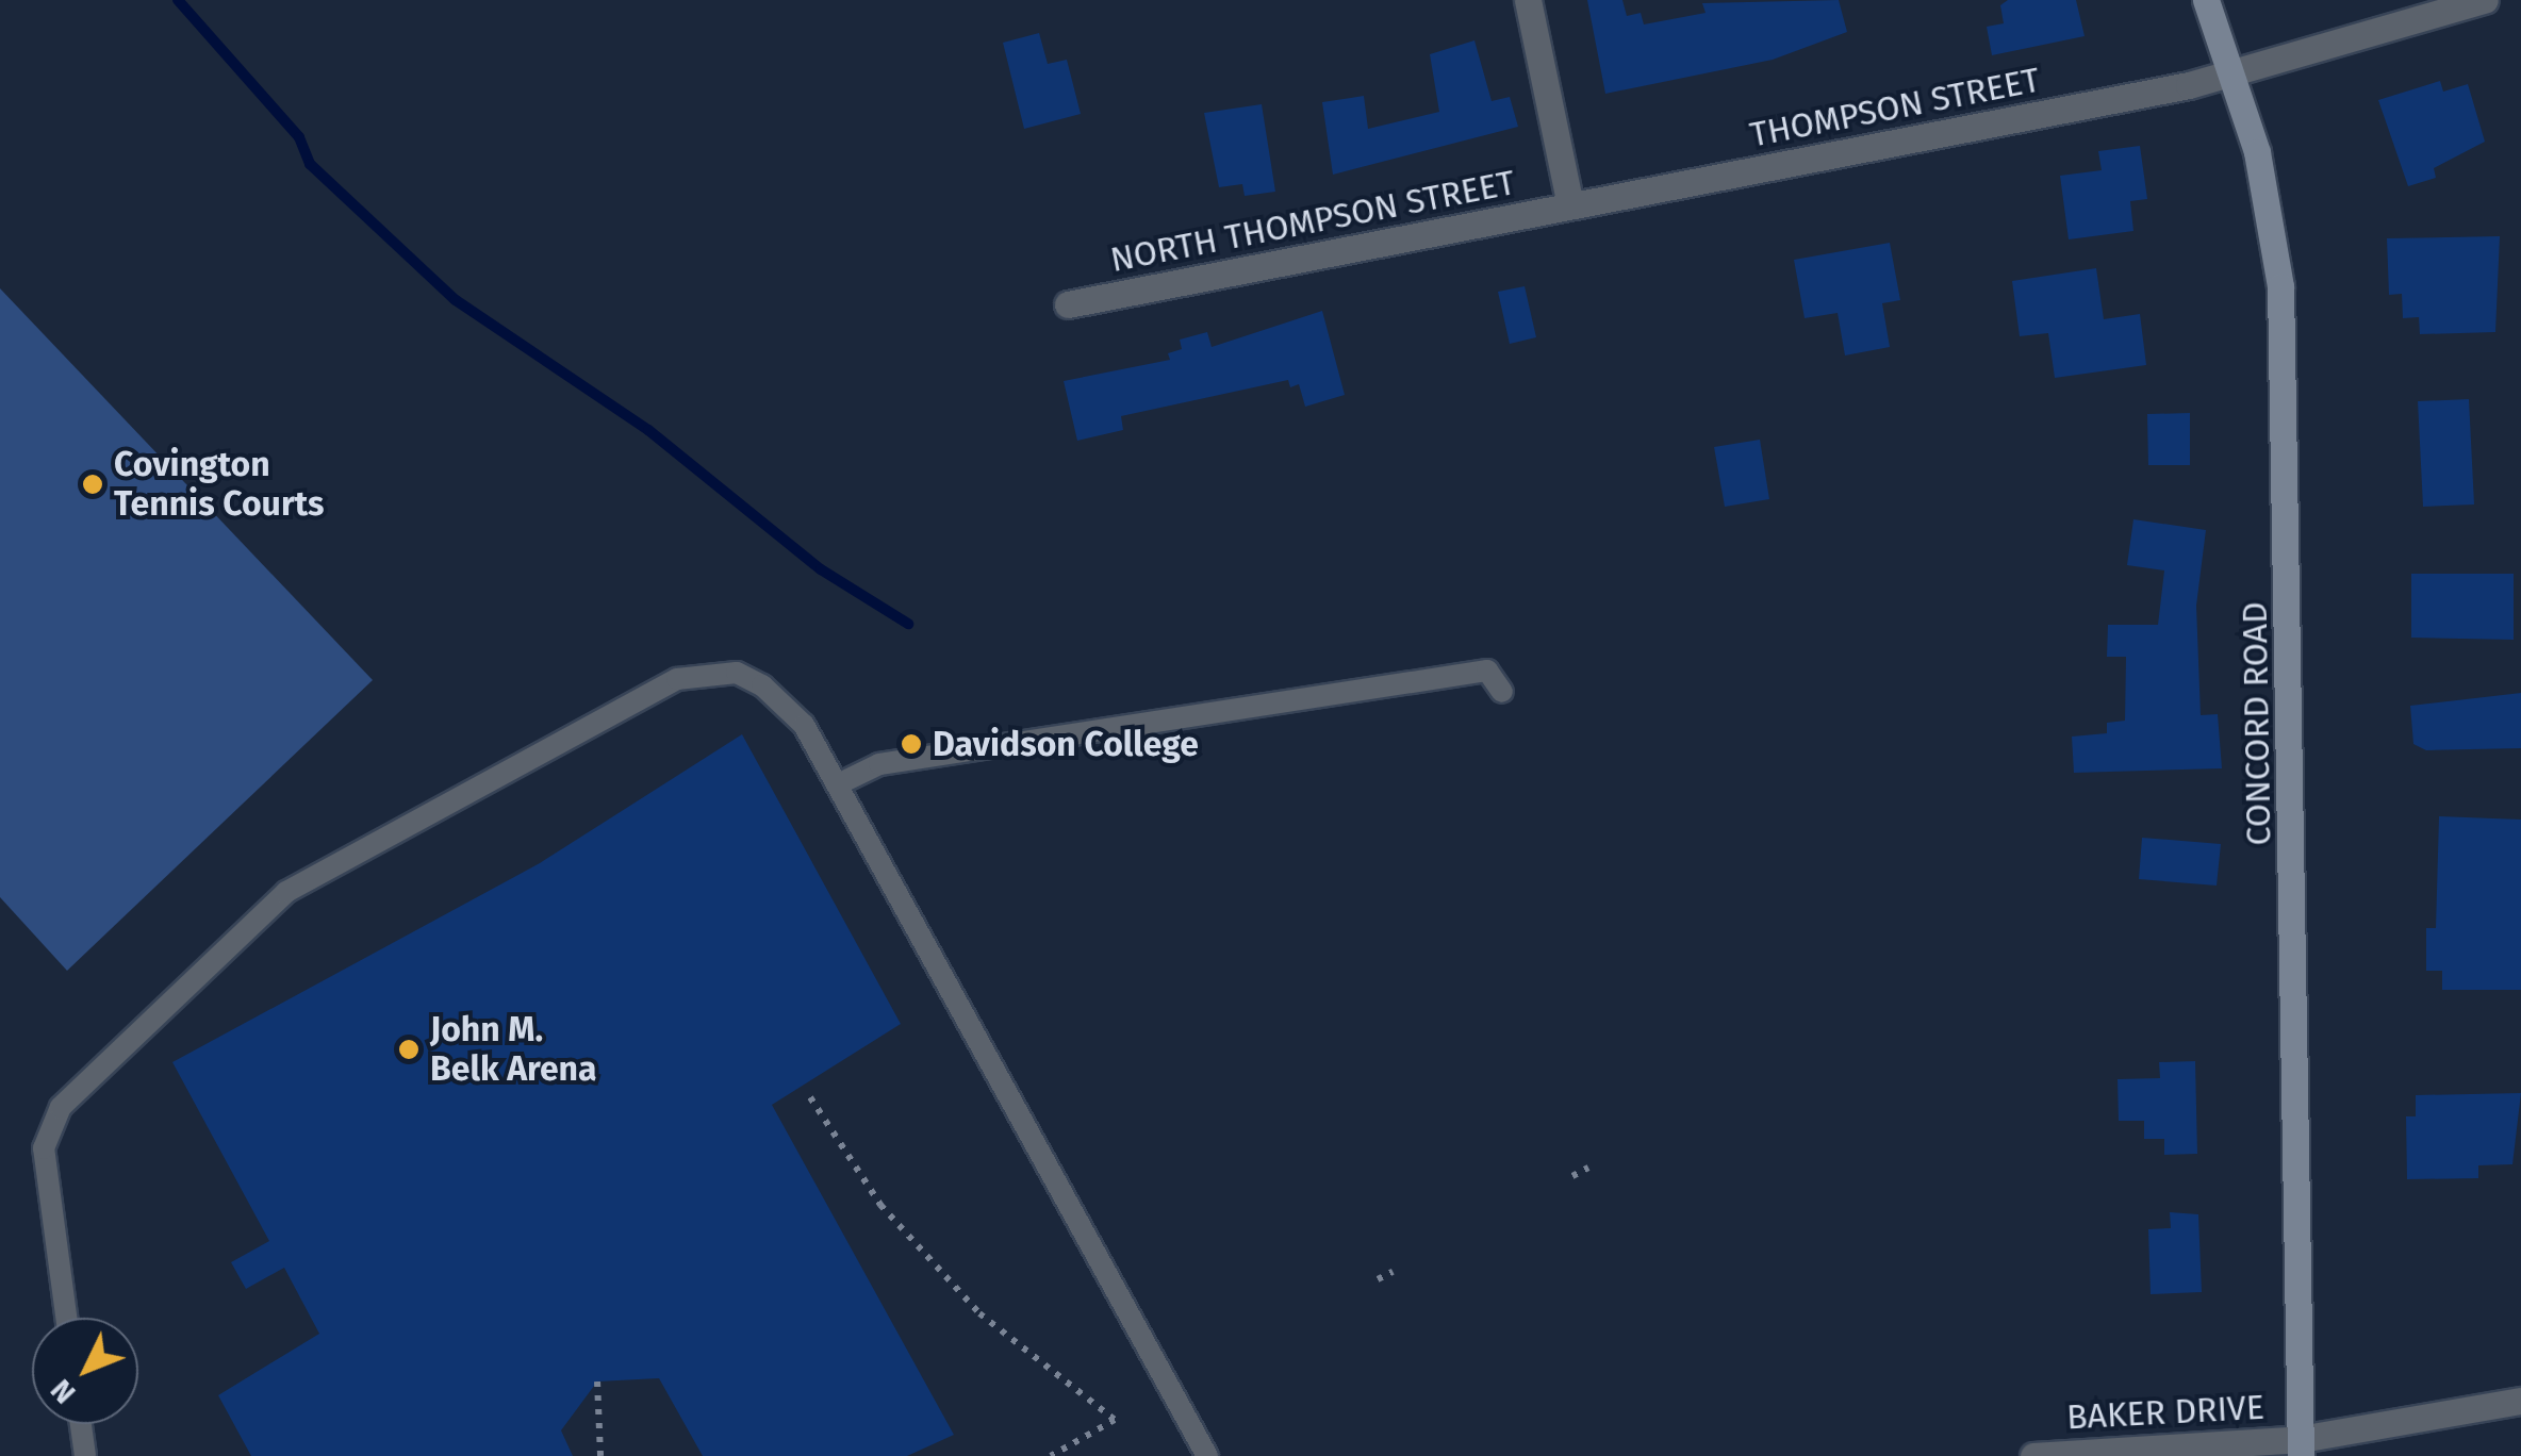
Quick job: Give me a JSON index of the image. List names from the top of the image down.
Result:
{
  "streets": {
    "main road": ["CONCORD ROAD"],
    "street": ["THOMPSON STREET", "NORTH THOMPSON STREET", "BAKER DRIVE"]
  },
  "crossings": [
    ["THOMPSON STREET", "NORTH THOMPSON STREET"],
    ["THOMPSON STREET", "CONCORD ROAD"],
    ["CONCORD ROAD", "BAKER DRIVE"]
  ],
  "places": ["Covington Tennis Courts", "Davidson College", "John M. Belk Arena"],
  "north": "bottom left"
}
